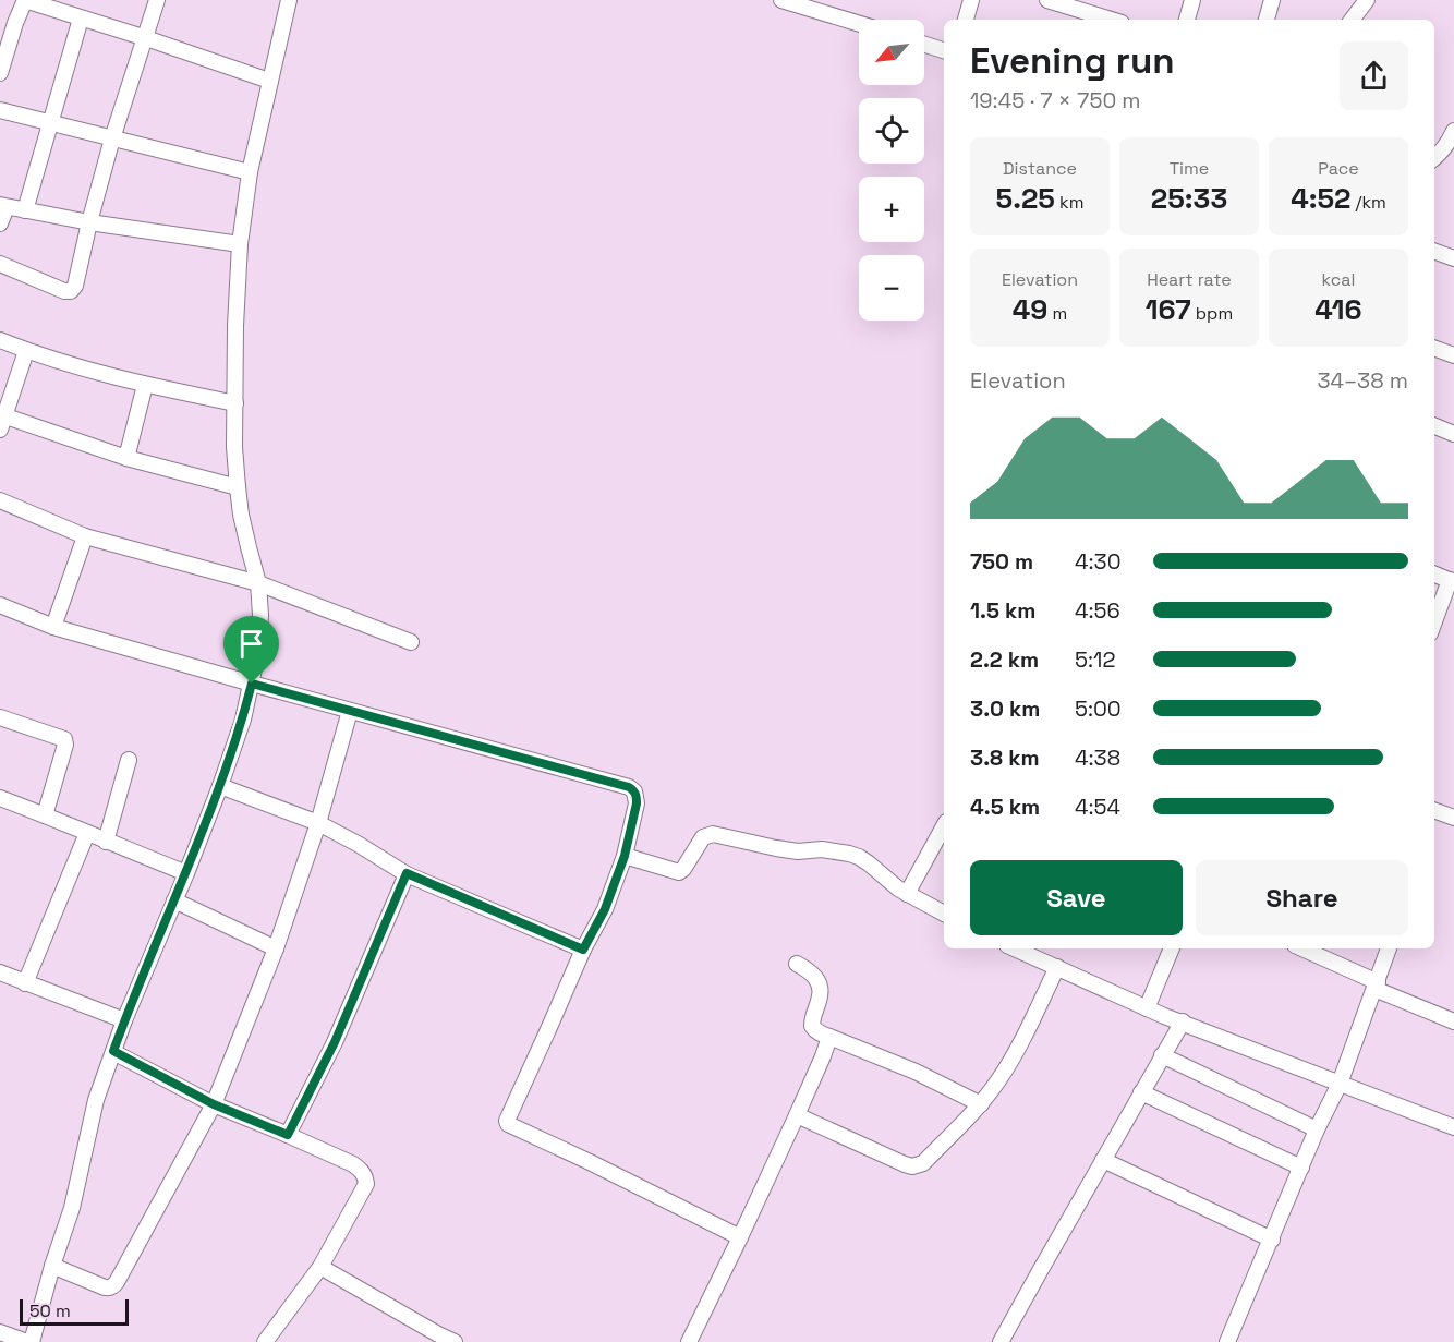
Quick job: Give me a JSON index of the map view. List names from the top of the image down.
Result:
{
  "scale_bar": "50 m",
  "north": "bottom left",
  "page": {
    "map_buttons": ["+", "−"],
    "heading": ["Evening run", "19:45 · 7 × 750 m"],
    "stats": [
      ["Distance", "5.25 km"],
      ["Time", "25:33"],
      ["Pace", "4:52 /km"],
      ["Elevation", "49 m"],
      ["Heart rate", "167 bpm"],
      ["kcal", "416"]
    ],
    "chart": ["Elevation", "34–38 m"],
    "list": [
      {
        "name": "750 m",
        "note": "4:30"
      },
      {
        "name": "1.5 km",
        "note": "4:56"
      },
      {
        "name": "2.2 km",
        "note": "5:12"
      },
      {
        "name": "3.0 km",
        "note": "5:00"
      },
      {
        "name": "3.8 km",
        "note": "4:38"
      },
      {
        "name": "4.5 km",
        "note": "4:54"
      }
    ],
    "buttons": ["Save", "Share"],
    "scale": "50 m"
  }
}
